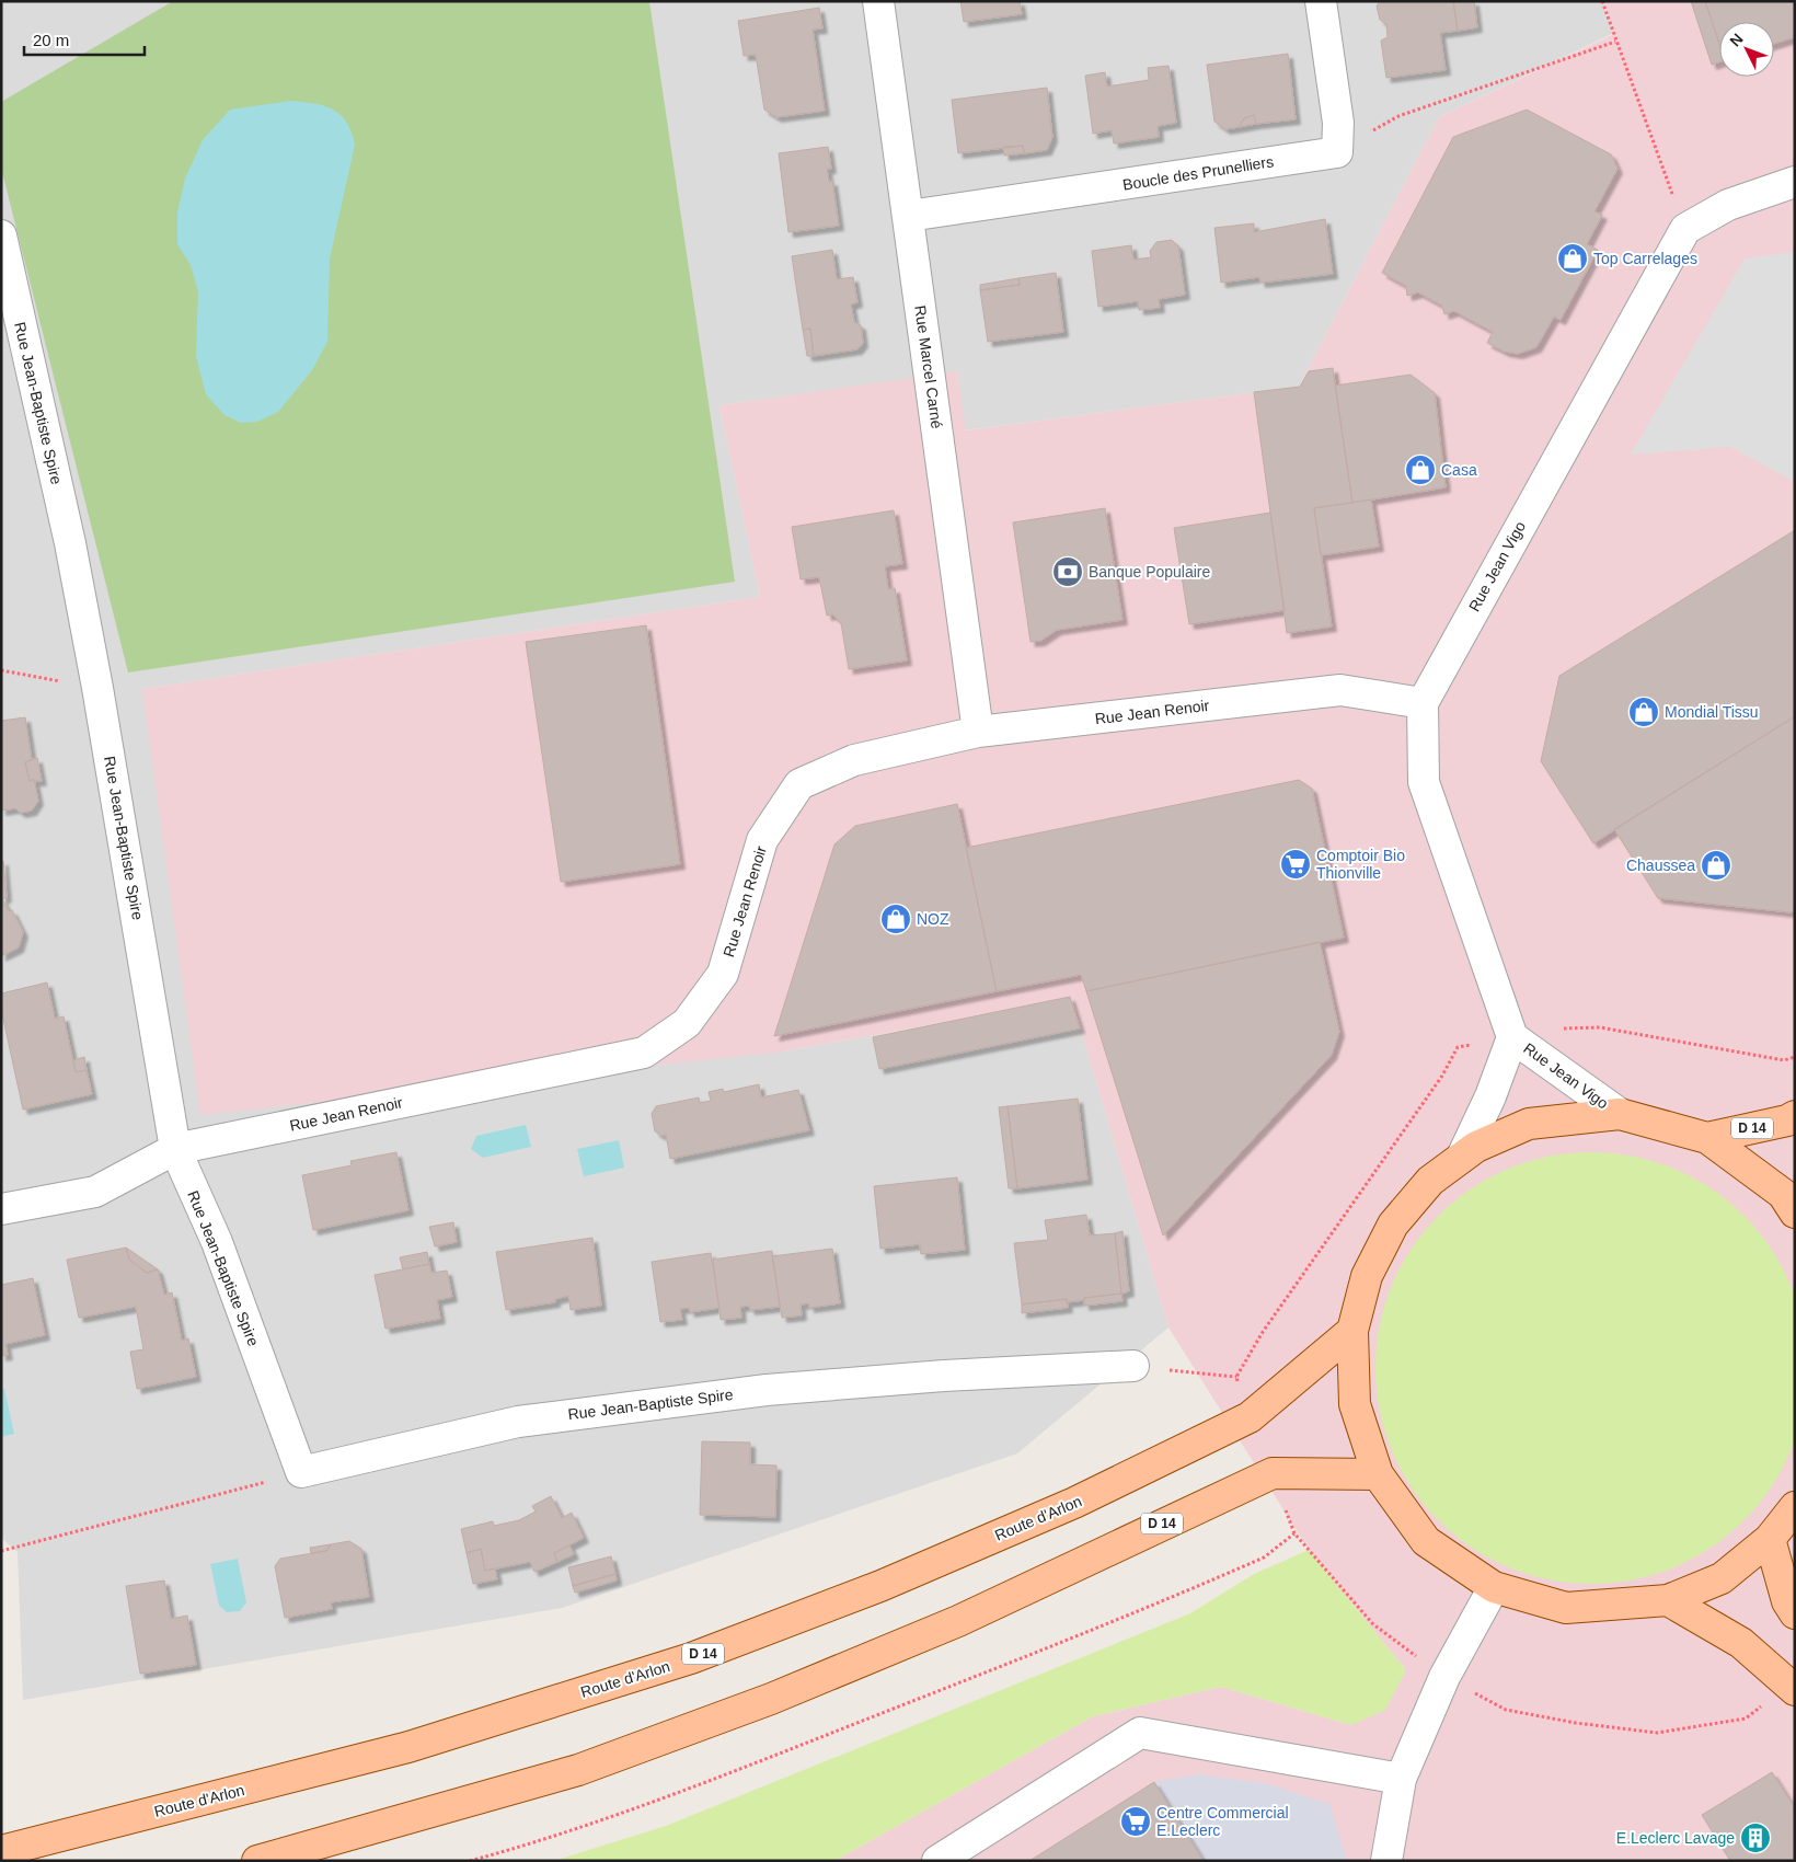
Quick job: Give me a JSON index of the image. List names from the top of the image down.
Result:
{
  "streets": {
    "main road": ["D 14", "Route d'Arlon"],
    "street": [
      "Boucle des Prunelliers",
      "Rue Marcel Carné",
      "Rue Jean-Baptiste Spire",
      "Rue Jean Vigo",
      "Rue Jean Renoir"
    ]
  },
  "crossings": [
    ["Boucle des Prunelliers", "Rue Marcel Carné"],
    ["Rue Marcel Carné", "Rue Jean Renoir"],
    ["Rue Jean-Baptiste Spire", "Rue Jean Renoir"],
    ["Rue Jean Vigo", "Rue Jean Renoir"]
  ],
  "places": {
    "shop": [
      "Top Carrelages",
      "Casa",
      "Mondial Tissu",
      "Chaussea",
      "NOZ"
    ],
    "bank": ["Banque Populaire"],
    "supermarket": ["Comptoir Bio Thionville", "Centre Commercial E.Leclerc"],
    "building": ["E.Leclerc Lavage"]
  },
  "scale_bar": "20 m",
  "north": "top left"
}
